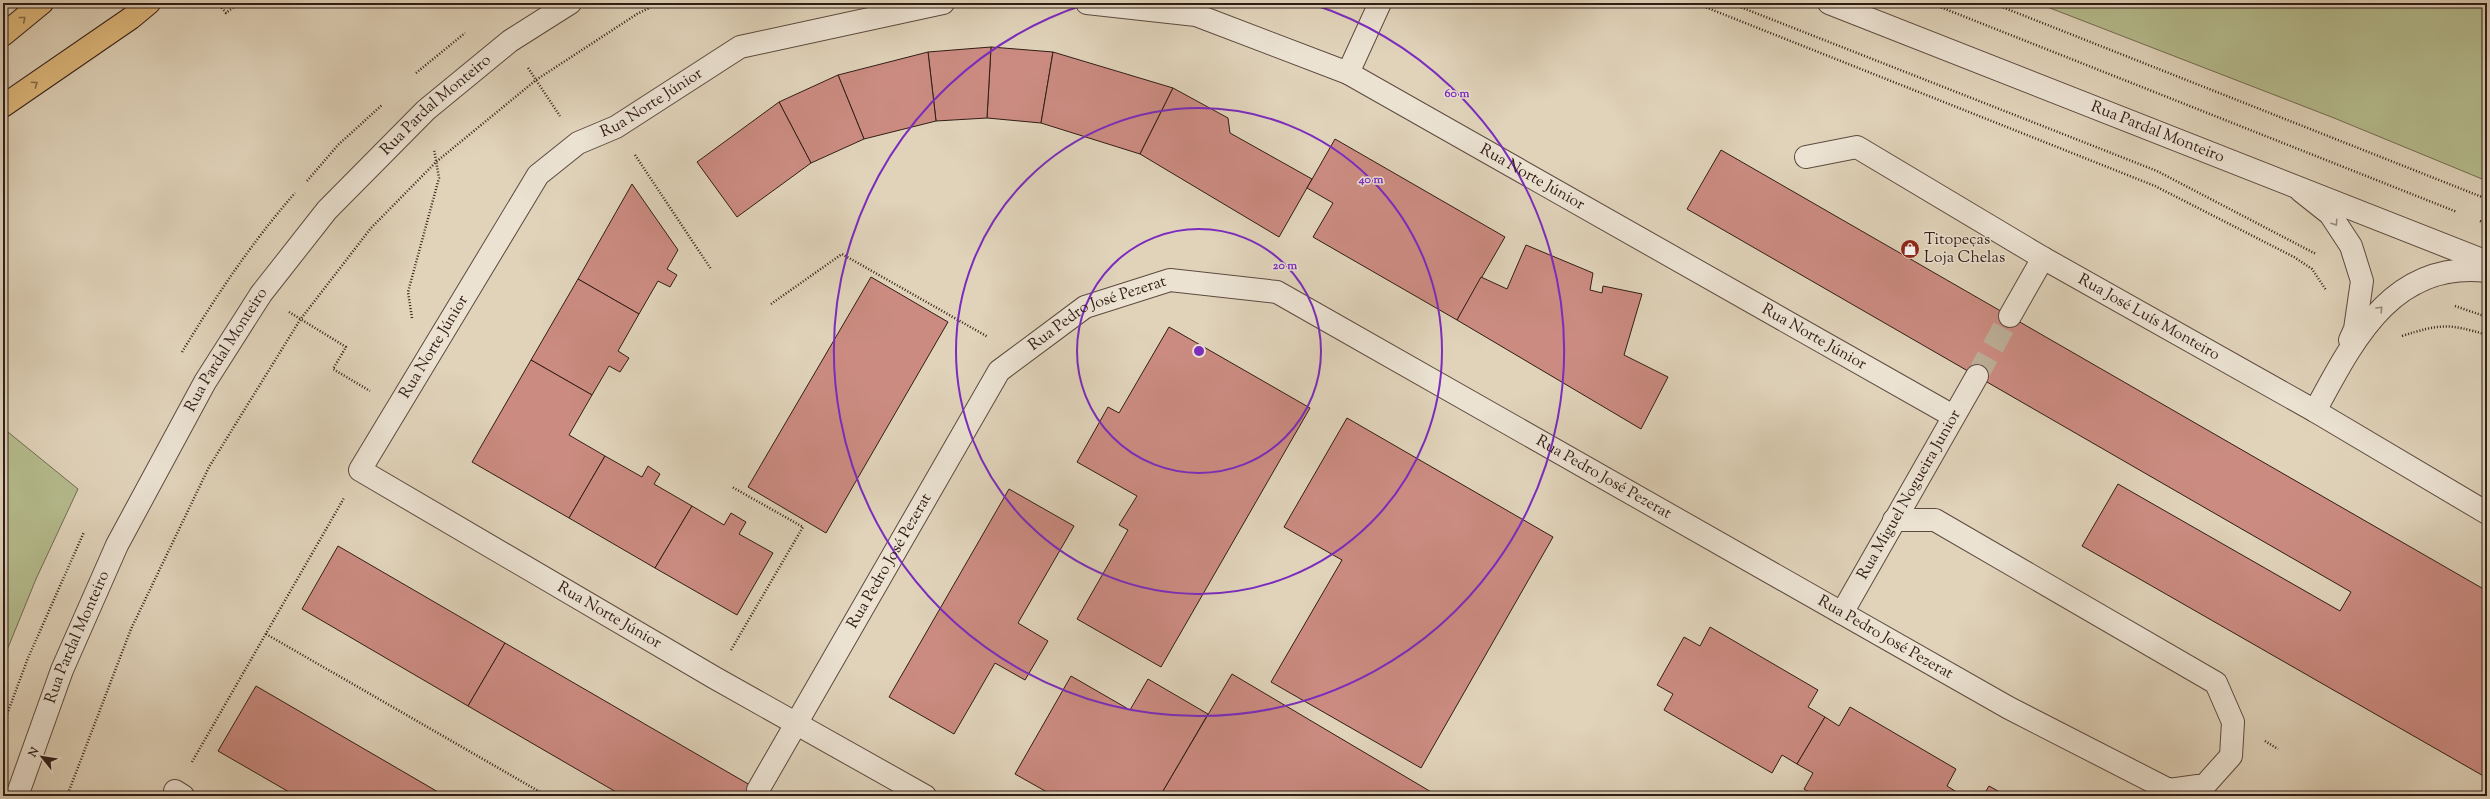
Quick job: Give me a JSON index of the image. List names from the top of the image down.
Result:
{
  "streets": {
    "street": [
      "Rua Norte Júnior",
      "Rua Pardal Monteiro",
      "Rua Pedro José Pezerat",
      "Rua José Luís Monteiro",
      "Rua Miguel Nogueira Junior"
    ]
  },
  "crossings": [
    ["Rua Norte Júnior", "Rua Pedro José Pezerat"],
    ["Rua Norte Júnior", "Rua Miguel Nogueira Junior"],
    ["Rua Pedro José Pezerat", "Rua Miguel Nogueira Junior"]
  ],
  "places": {
    "shop": ["Titopeças Loja Chelas"]
  },
  "north": "top left",
  "rings": ["60 m", "40 m", "20 m"]
}
